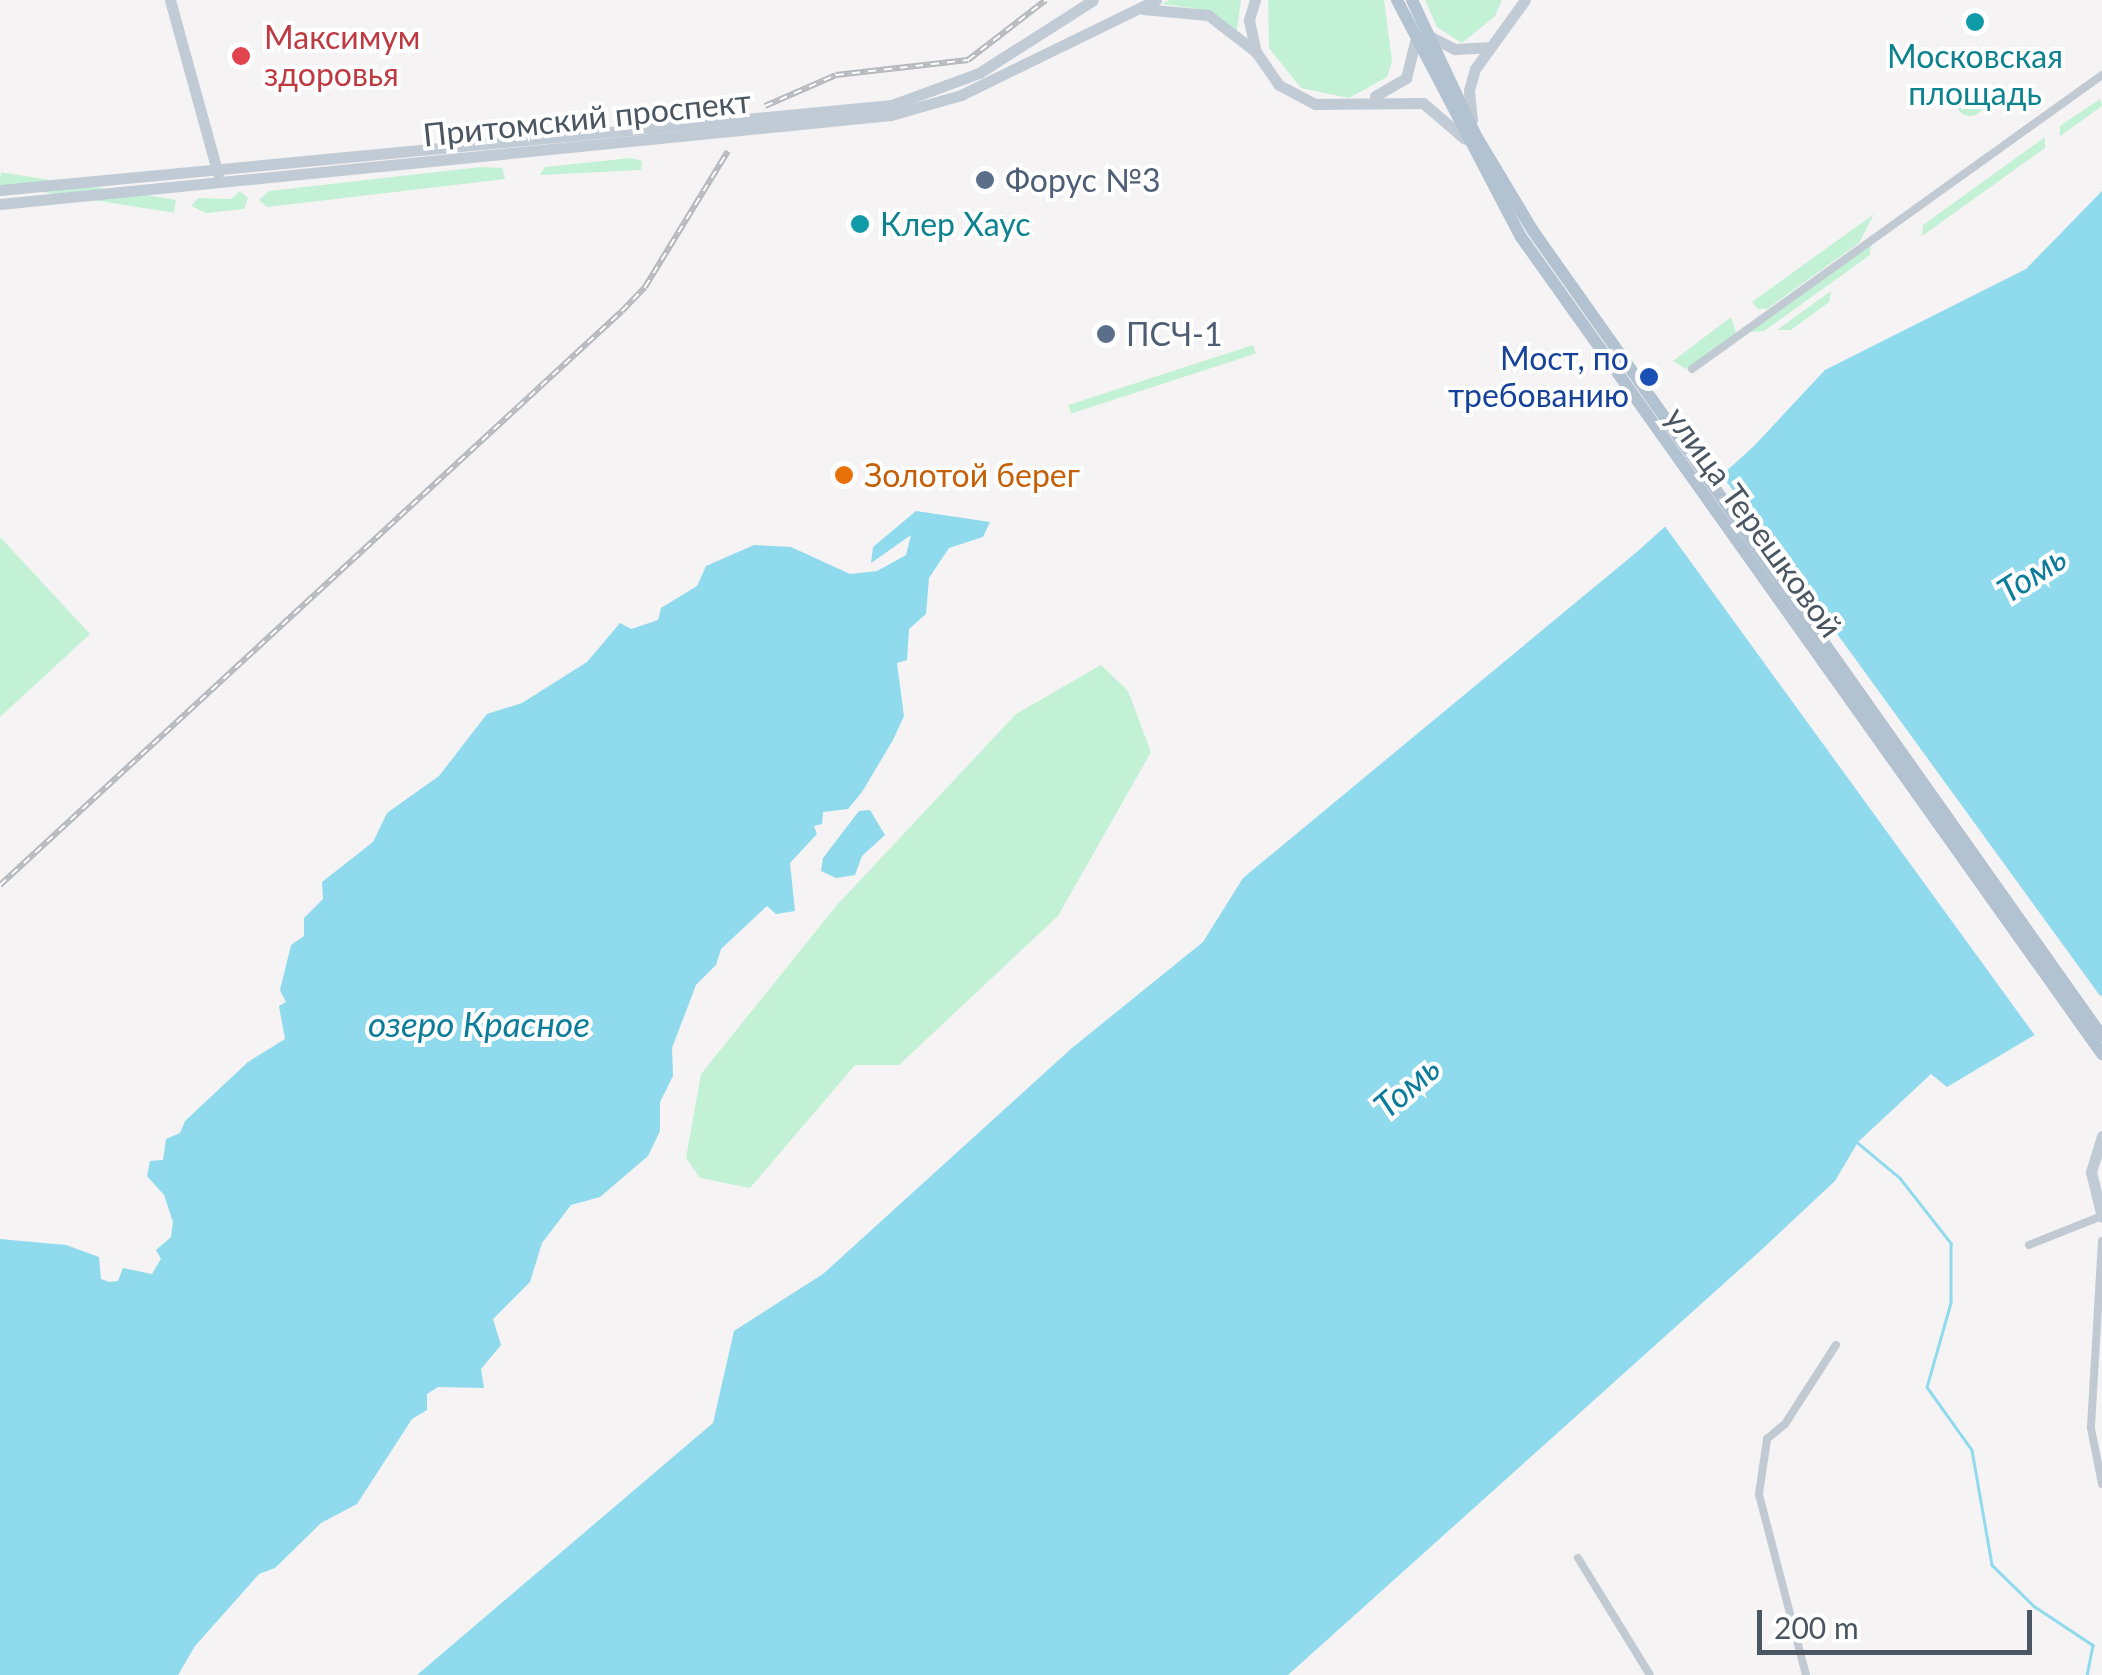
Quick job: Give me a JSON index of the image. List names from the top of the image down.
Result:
{
  "streets": {
    "main road": ["Притомский проспект", "улица Терешковой"]
  },
  "water": ["Томь", "озеро Красное"],
  "places": [
    "Московская площадь",
    "Максимум здоровья",
    "Форус №3",
    "Клер Хаус",
    "ПСЧ-1",
    "Мост, по требованию",
    "Золотой берег"
  ],
  "scale_bar": "200 m"
}
